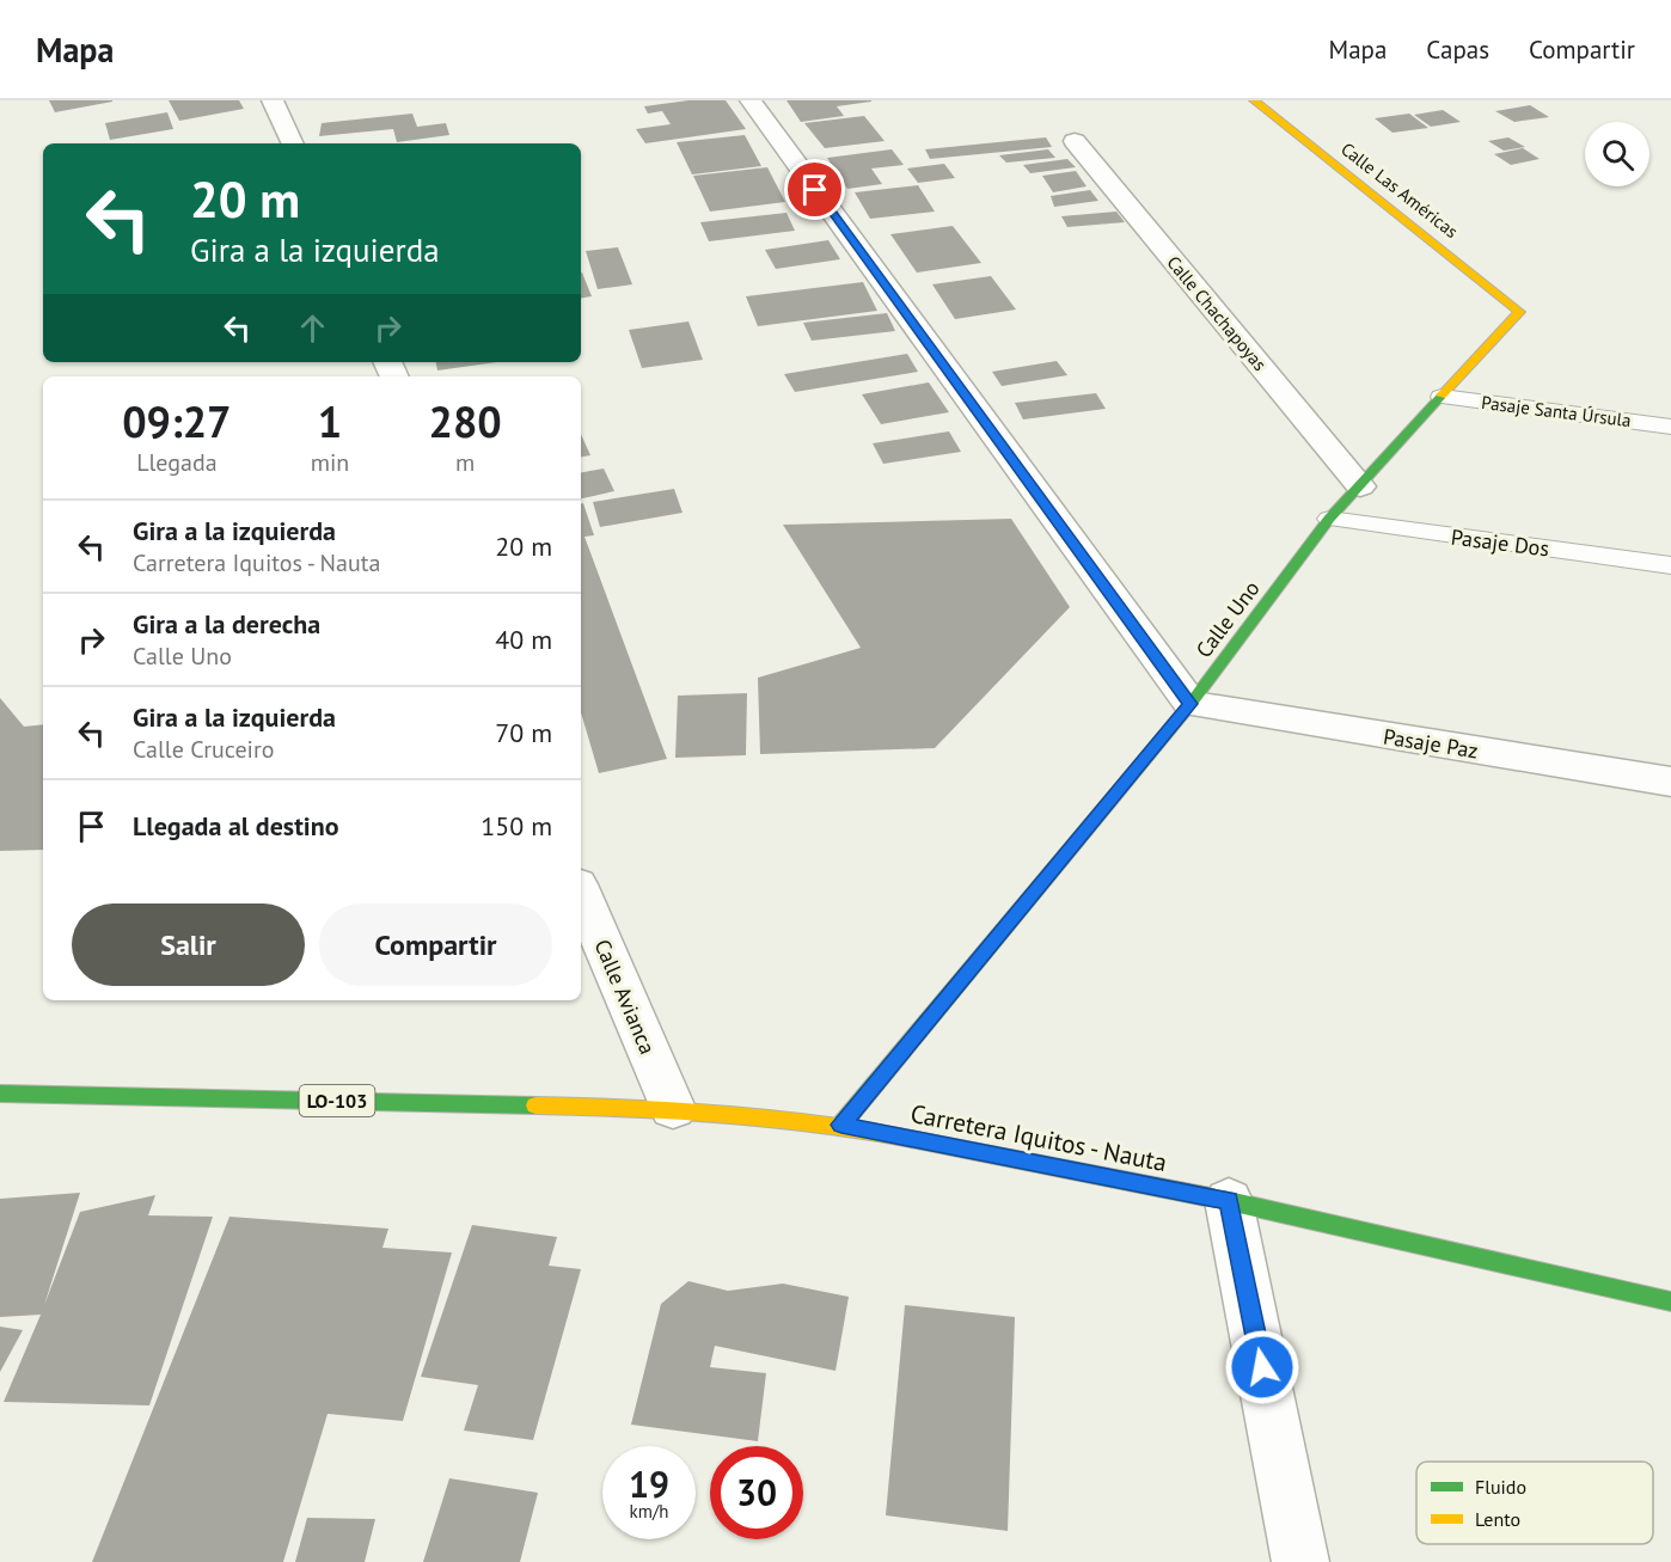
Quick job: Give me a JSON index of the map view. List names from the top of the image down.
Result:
{
  "streets": {
    "street": [
      "Calle Las Américas",
      "Calle Chachapoyas",
      "Calle Uno",
      "Pasaje Paz",
      "Calle Avianca",
      "LO-103",
      "Carretera Iquitos - Nauta"
    ],
    "lane": ["Pasaje Santa Úrsula", "Pasaje Dos"]
  },
  "crossings": [
    ["Calle Las Américas", "Calle Uno"],
    ["Calle Chachapoyas", "Calle Uno"],
    ["Pasaje Santa Úrsula", "Calle Uno"],
    ["Pasaje Dos", "Calle Uno"],
    ["Calle Uno", "Pasaje Paz"],
    ["Calle Uno", "Carretera Iquitos - Nauta"],
    ["Calle Avianca", "Carretera Iquitos - Nauta"]
  ],
  "legend": ["Fluido", "Lento"],
  "page": {
    "header": "Mapa",
    "nav": ["Mapa", "Capas", "Compartir"],
    "turn": ["20 m", "Gira a la izquierda"],
    "eta": [
      "09:27",
      "Llegada",
      "1",
      "min",
      "280",
      "m"
    ],
    "list": [
      {
        "name": "Gira a la izquierda",
        "note": "Carretera Iquitos - Nauta",
        "value": "20 m"
      },
      {
        "name": "Gira a la derecha",
        "note": "Calle Uno",
        "value": "40 m"
      },
      {
        "name": "Gira a la izquierda",
        "note": "Calle Cruceiro",
        "value": "70 m"
      },
      {
        "name": "Llegada al destino",
        "value": "150 m"
      }
    ],
    "buttons": ["Salir", "Compartir"],
    "speed": "19 km/h",
    "limit": "30"
  }
}
